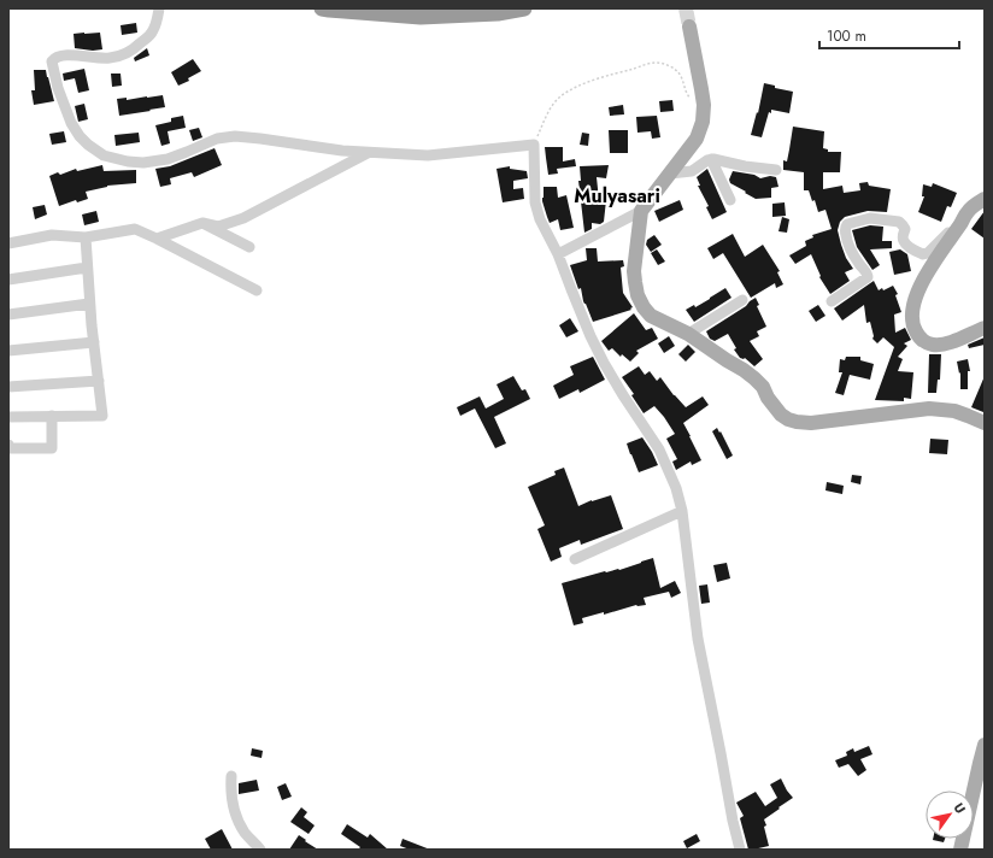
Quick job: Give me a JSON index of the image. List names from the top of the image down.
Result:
{
  "districts": ["Mulyasari"],
  "scale_bar": "100 m",
  "north": "top right"
}
